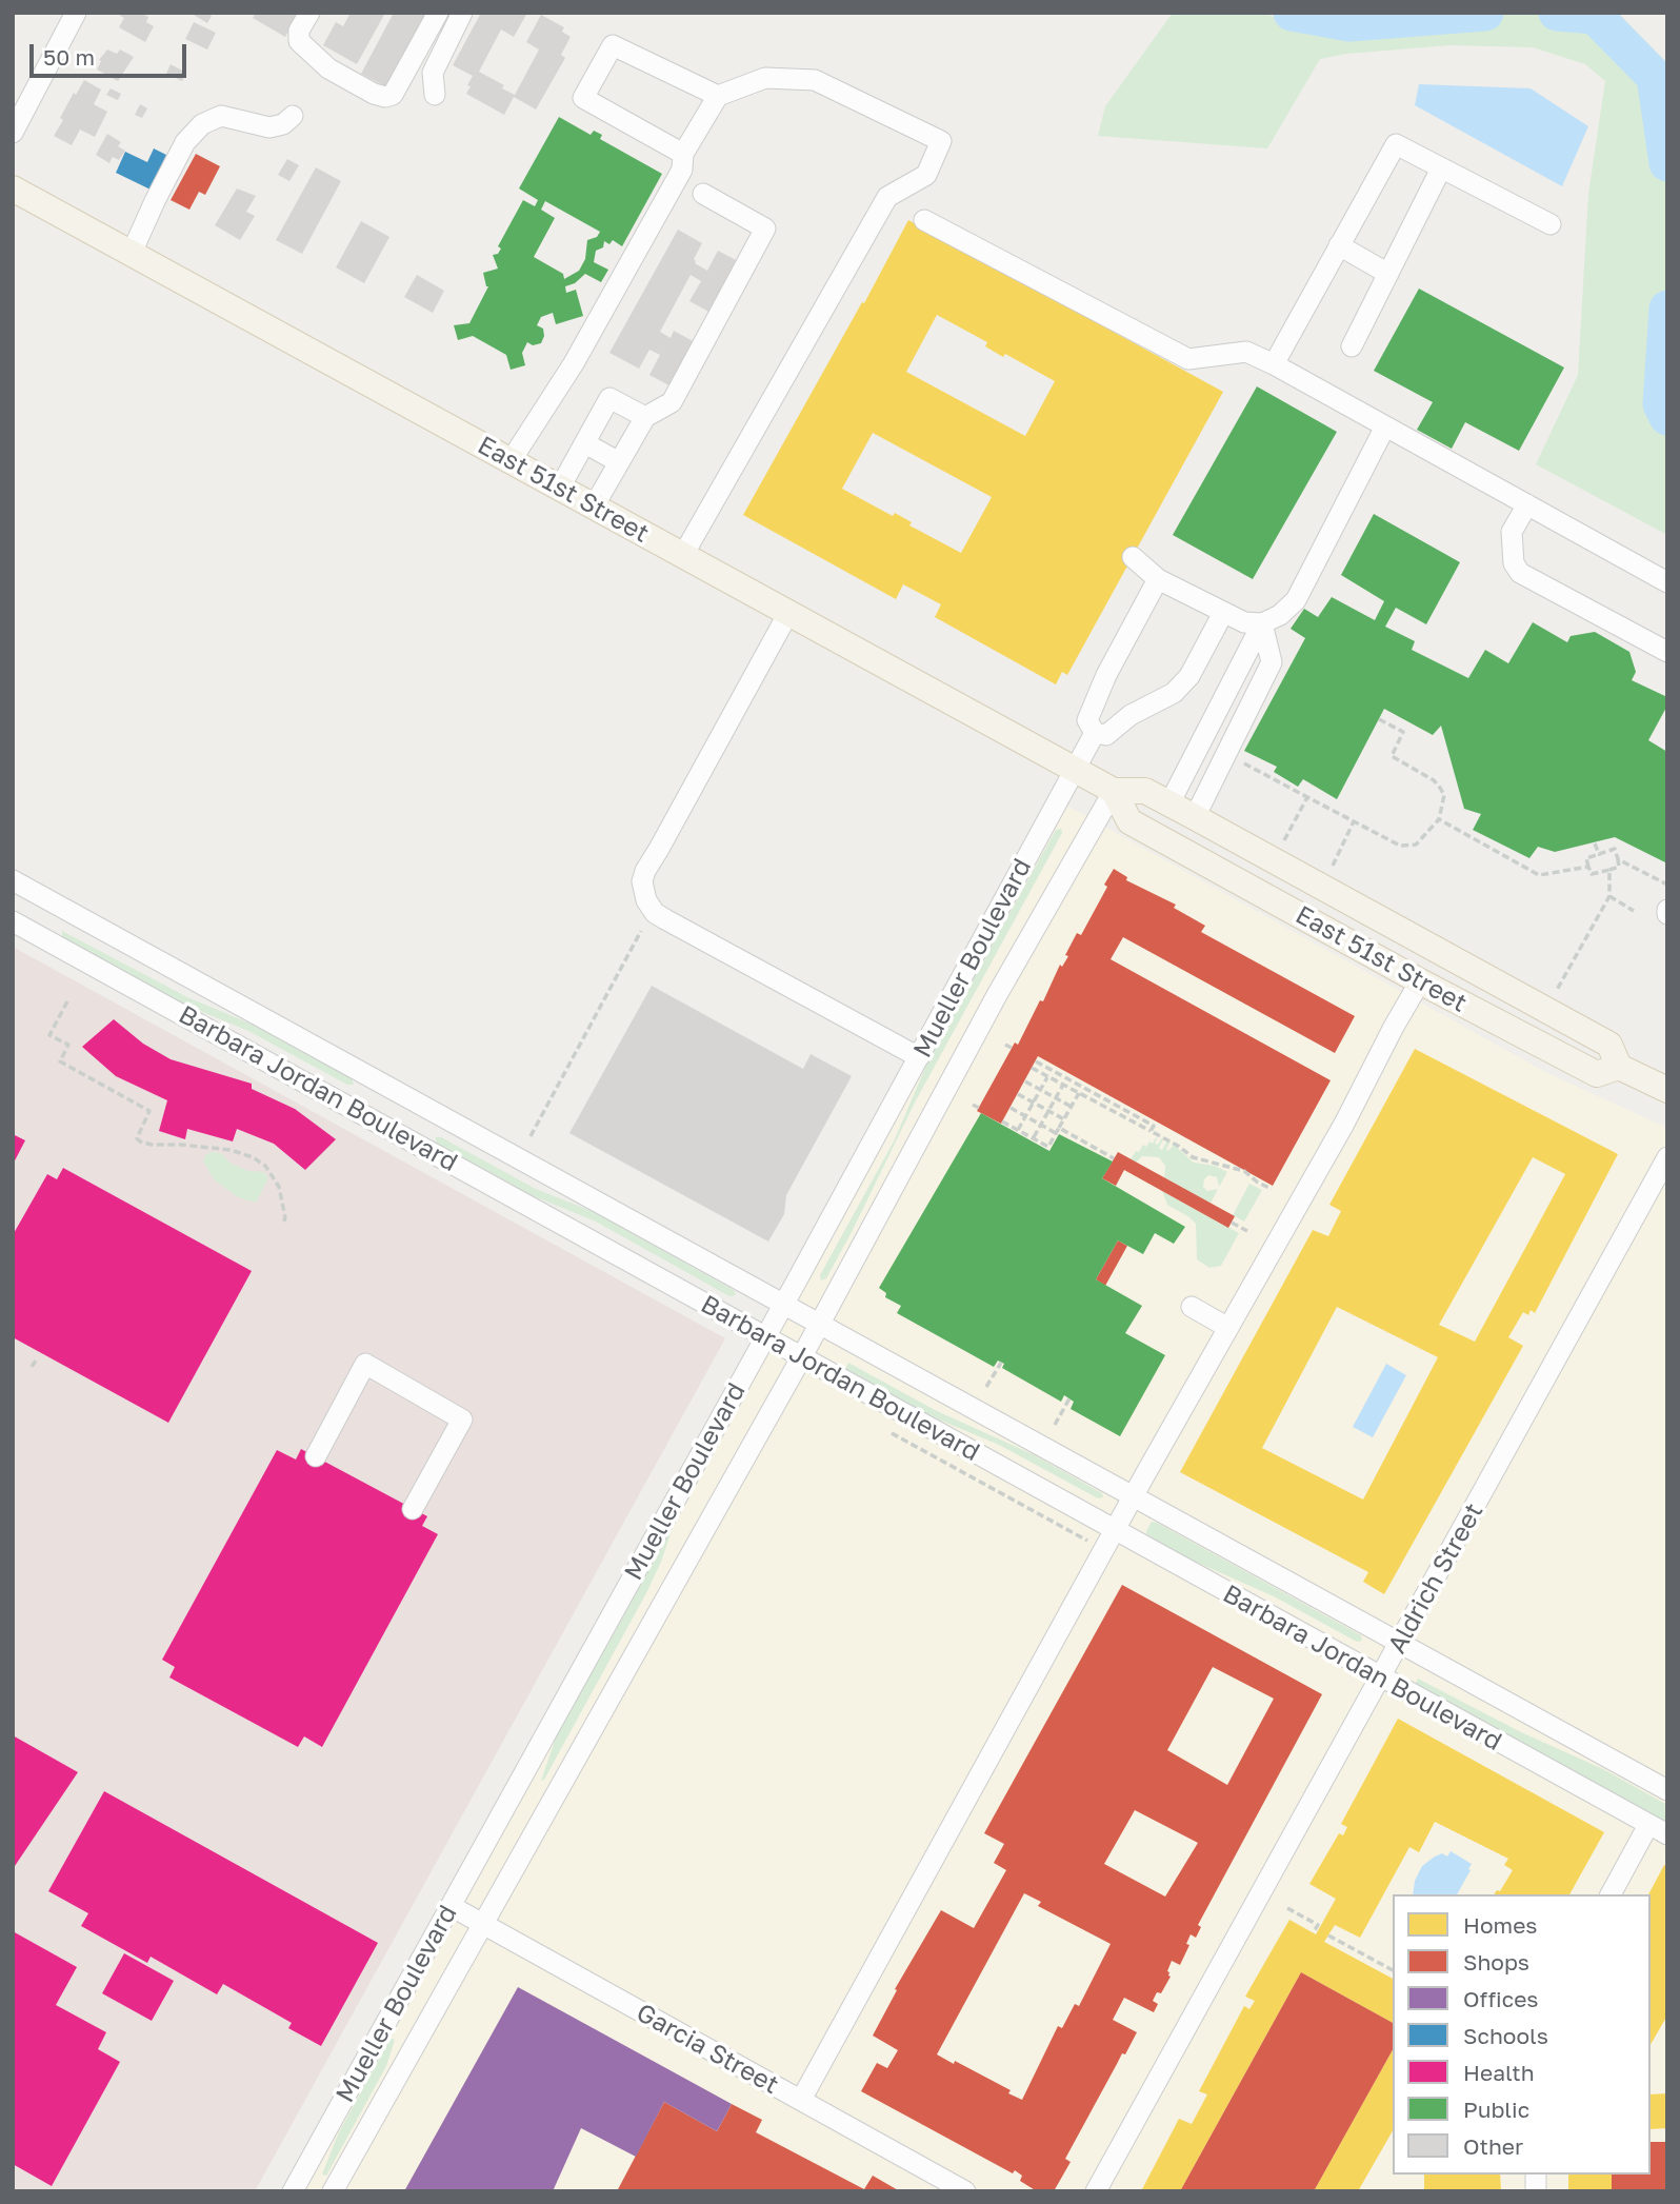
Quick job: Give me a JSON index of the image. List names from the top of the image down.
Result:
{
  "streets": {
    "main road": ["East 51st Street"],
    "street": [
      "Mueller Boulevard",
      "Barbara Jordan Boulevard",
      "Aldrich Street",
      "Garcia Street"
    ]
  },
  "crossings": [
    ["East 51st Street", "Mueller Boulevard"],
    ["Mueller Boulevard", "Barbara Jordan Boulevard"],
    ["Mueller Boulevard", "Garcia Street"],
    ["Barbara Jordan Boulevard", "Aldrich Street"]
  ],
  "legend": [
    "Homes",
    "Shops",
    "Offices",
    "Schools",
    "Health",
    "Public",
    "Other"
  ],
  "scale_bar": "50 m"
}
